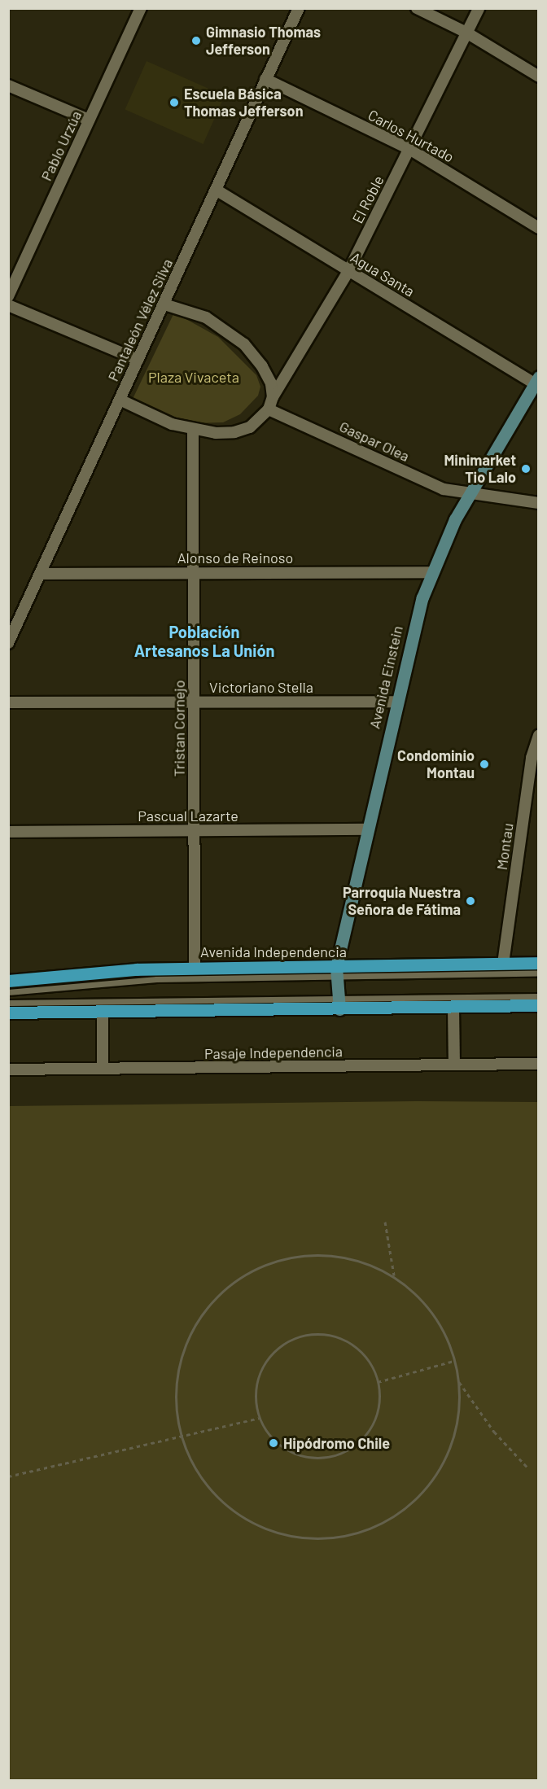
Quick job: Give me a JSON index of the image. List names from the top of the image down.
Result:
{
  "streets": {
    "main road": ["Avenida Einstein", "Avenida Independencia"],
    "street": [
      "Carlos Hurtado",
      "Pablo Urzúa",
      "El Roble",
      "Agua Santa",
      "Pantaleón Vélez Silva",
      "Gaspar Olea",
      "Alonso de Reinoso",
      "Victoriano Stella",
      "Tristan Cornejo",
      "Pascual Lazarte",
      "Montau",
      "Pasaje Independencia"
    ]
  },
  "crossings": [
    ["Carlos Hurtado", "El Roble"],
    ["Carlos Hurtado", "Pantaleón Vélez Silva"],
    ["El Roble", "Agua Santa"],
    ["El Roble", "Pantaleón Vélez Silva"],
    ["El Roble", "Gaspar Olea"],
    ["El Roble", "Tristan Cornejo"],
    ["Agua Santa", "Pantaleón Vélez Silva"],
    ["Agua Santa", "Avenida Einstein"],
    ["Pantaleón Vélez Silva", "Gaspar Olea"],
    ["Pantaleón Vélez Silva", "Alonso de Reinoso"],
    ["Pantaleón Vélez Silva", "Tristan Cornejo"],
    ["Gaspar Olea", "Avenida Einstein"],
    ["Gaspar Olea", "Tristan Cornejo"],
    ["Alonso de Reinoso", "Avenida Einstein"],
    ["Alonso de Reinoso", "Tristan Cornejo"],
    ["Avenida Einstein", "Victoriano Stella"],
    ["Avenida Einstein", "Pascual Lazarte"],
    ["Avenida Einstein", "Avenida Independencia"],
    ["Victoriano Stella", "Tristan Cornejo"],
    ["Tristan Cornejo", "Pascual Lazarte"],
    ["Tristan Cornejo", "Avenida Independencia"],
    ["Montau", "Avenida Independencia"]
  ],
  "districts": ["Población Artesanos La Unión"],
  "parks": ["Plaza Vivaceta"],
  "places": [
    "Gimnasio Thomas Jefferson",
    "Escuela Básica Thomas Jefferson",
    "Minimarket Tio Lalo",
    "Condominio Montau",
    "Parroquia Nuestra Señora de Fátima",
    "Hipódromo Chile"
  ]
}
